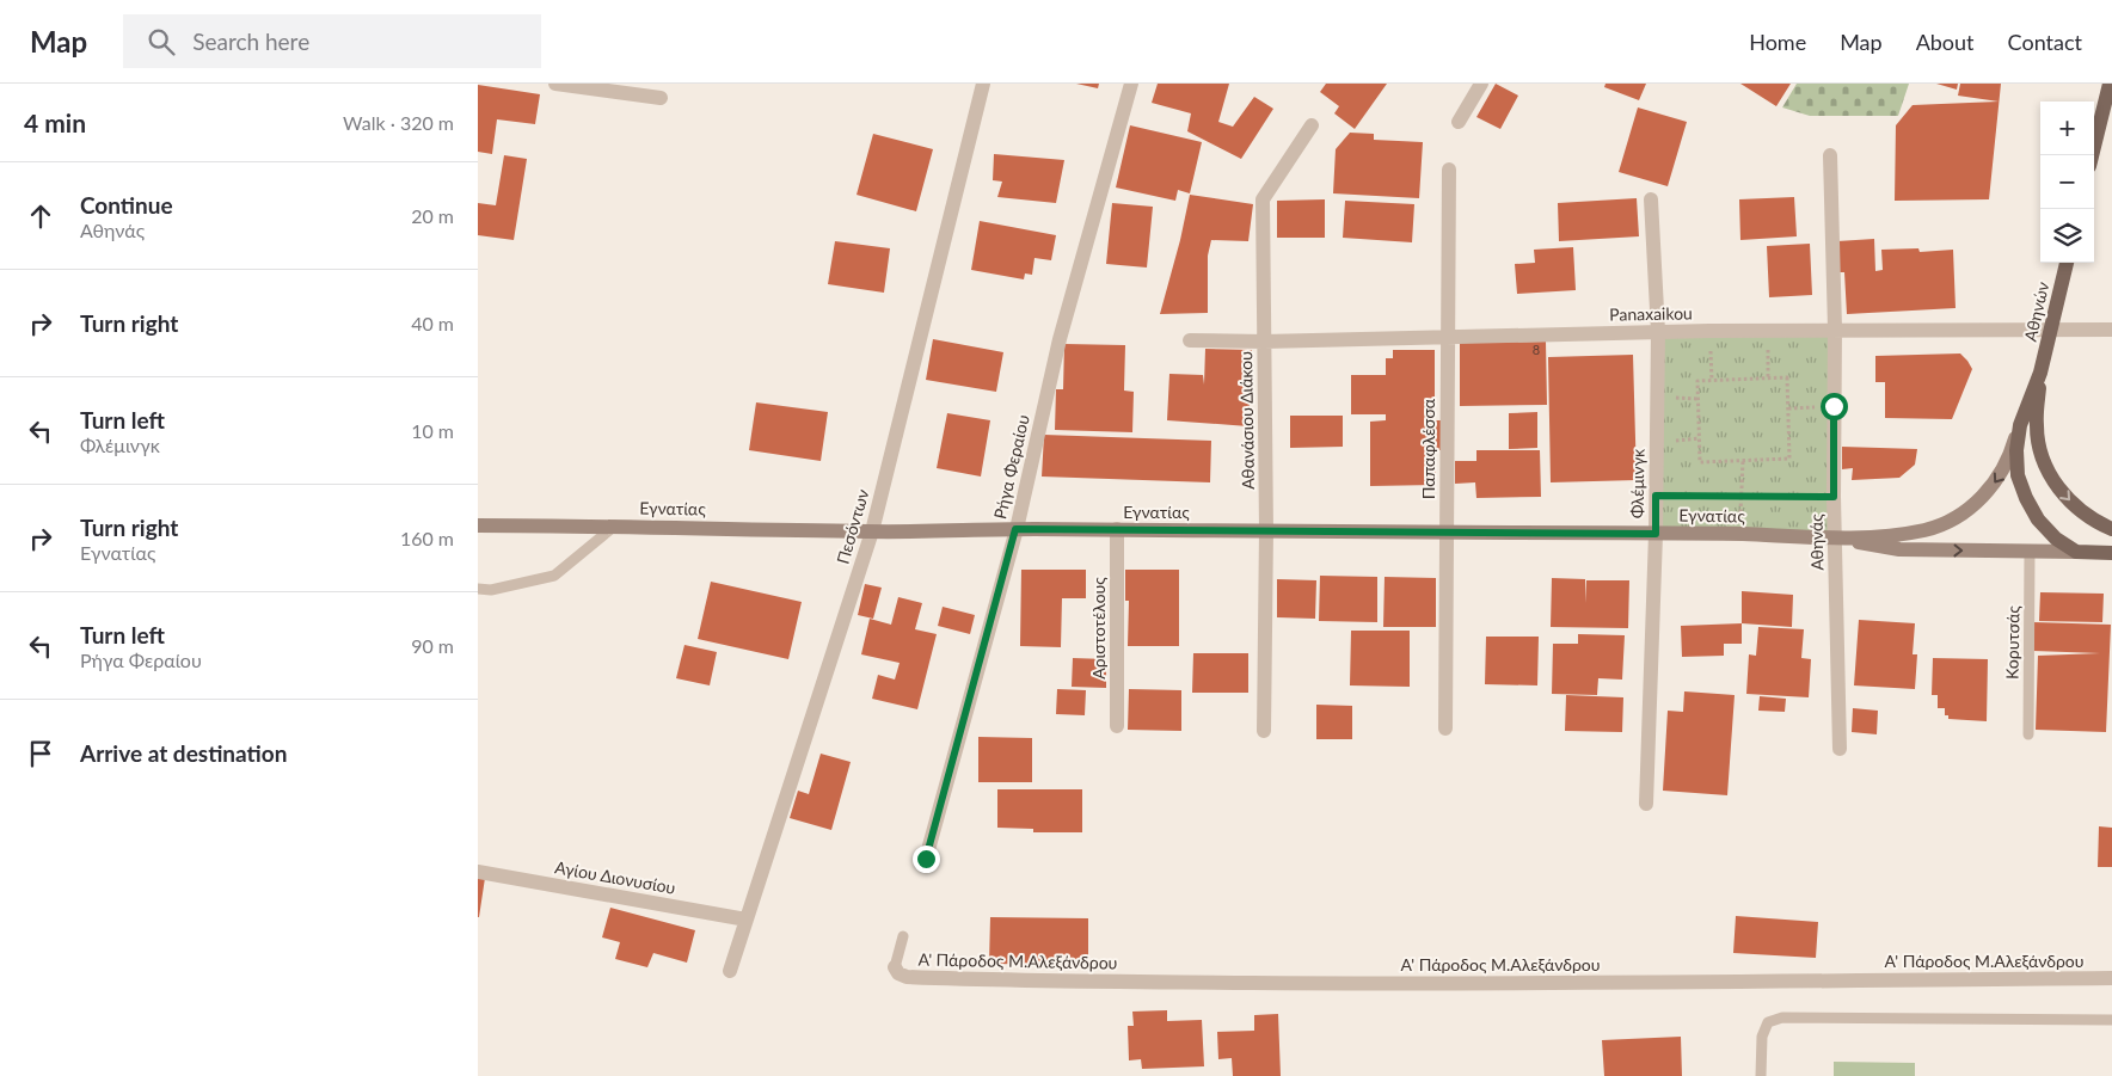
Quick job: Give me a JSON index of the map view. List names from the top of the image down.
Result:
{
  "streets": {
    "main road": ["Αθηνών", "Εγνατίας"],
    "street": [
      "Panaxaikou",
      "Αθανάσιου Διάκου",
      "Παπαφλέσσα",
      "Ρήγα Φεραίου",
      "Φλέμινγκ",
      "Πεσόντων",
      "Αθηνάς",
      "Αριστοτέλους",
      "Αγίου Διονυσίου",
      "Α' Πάροδος Μ.Αλεξάνδρου"
    ],
    "lane": ["Κορυτσάς"]
  },
  "crossings": [
    ["Αθηνών", "Panaxaikou"],
    ["Αθηνών", "Εγνατίας"],
    ["Panaxaikou", "Αθανάσιου Διάκου"],
    ["Panaxaikou", "Παπαφλέσσα"],
    ["Panaxaikou", "Φλέμινγκ"],
    ["Panaxaikou", "Αθηνάς"],
    ["Αθανάσιου Διάκου", "Εγνατίας"],
    ["Παπαφλέσσα", "Εγνατίας"],
    ["Ρήγα Φεραίου", "Εγνατίας"],
    ["Φλέμινγκ", "Εγνατίας"],
    ["Εγνατίας", "Πεσόντων"],
    ["Εγνατίας", "Αθηνάς"],
    ["Εγνατίας", "Αριστοτέλους"],
    ["Εγνατίας", "Κορυτσάς"],
    ["Πεσόντων", "Αγίου Διονυσίου"]
  ],
  "house_numbers": ["8"],
  "page": {
    "header": "Map",
    "search": "Search here",
    "nav": [
      "Home",
      "Map",
      "About",
      "Contact"
    ],
    "heading": ["4 min", "Walk · 320 m"],
    "map_buttons": ["+", "−"],
    "list": [
      ["Continue", "Αθηνάς", "20 m"],
      ["Turn right", "40 m"],
      ["Turn left", "Φλέμινγκ", "10 m"],
      ["Turn right", "Εγνατίας", "160 m"],
      ["Turn left", "Ρήγα Φεραίου", "90 m"],
      "Arrive at destination"
    ]
  }
}
